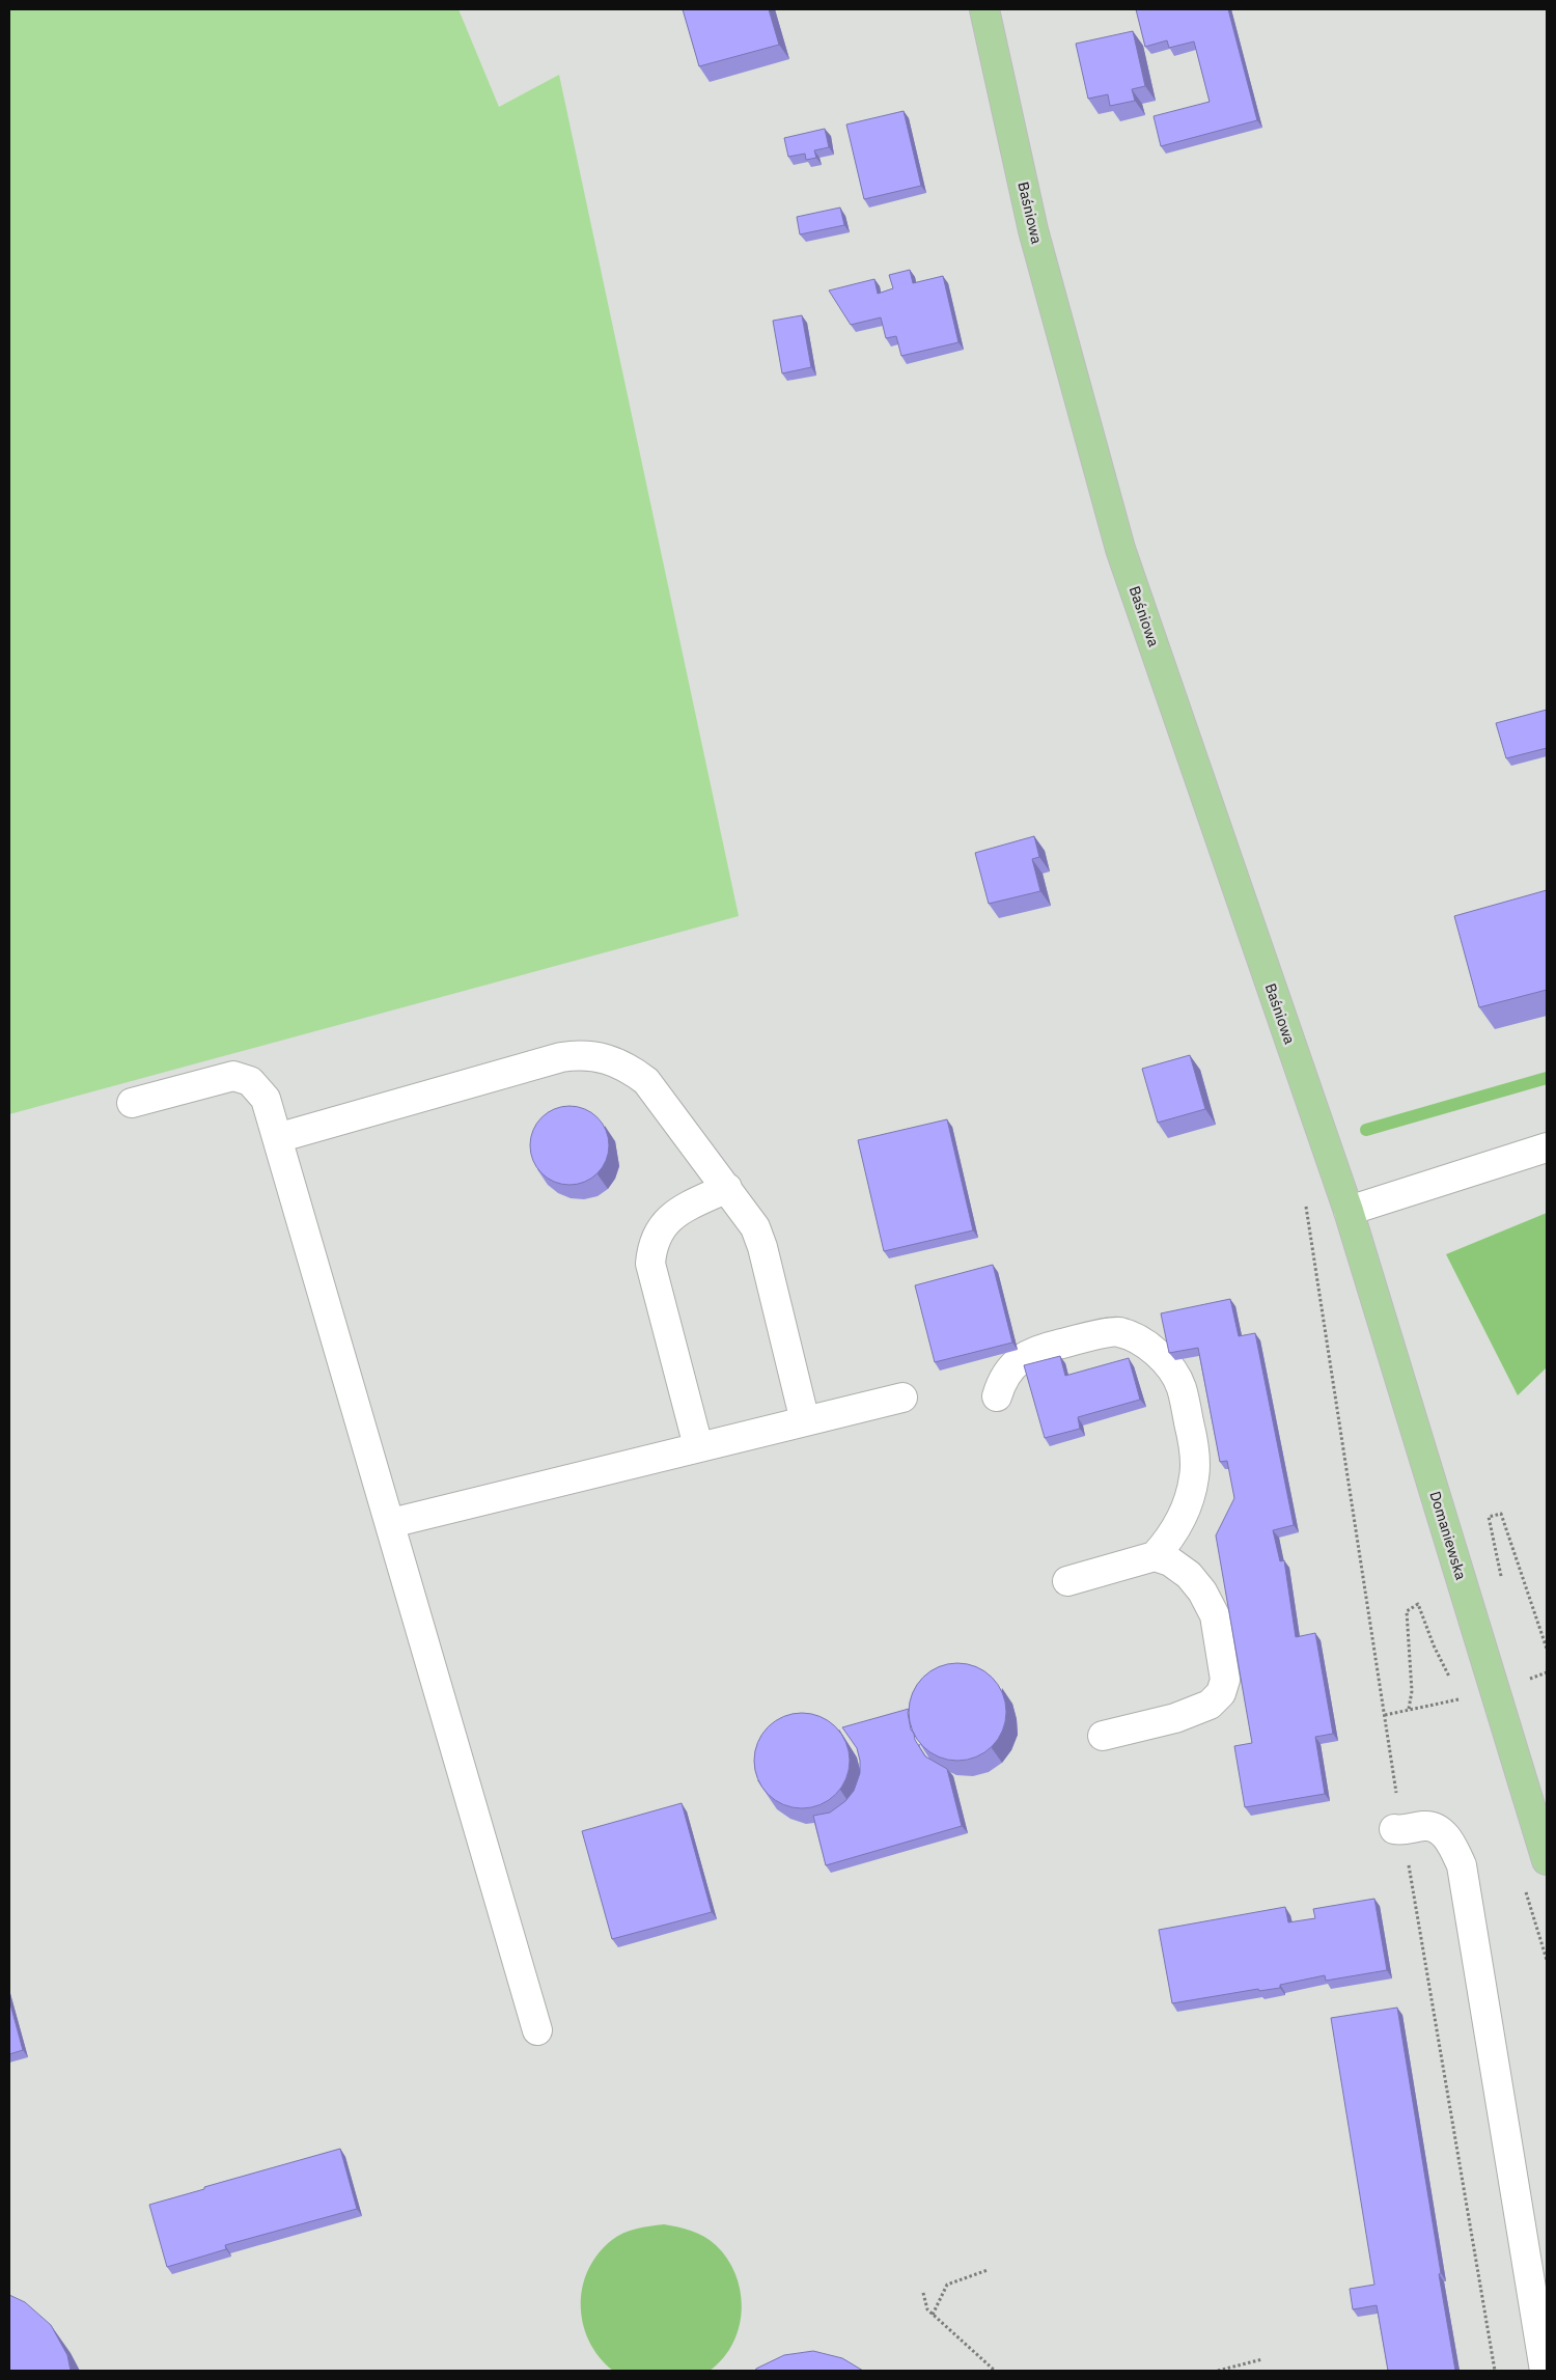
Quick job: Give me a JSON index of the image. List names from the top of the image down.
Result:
{
  "streets": {
    "main road": ["Baśniowa", "Domaniewska"]
  },
  "crossings": [
    ["Baśniowa", "Domaniewska"]
  ]
}
